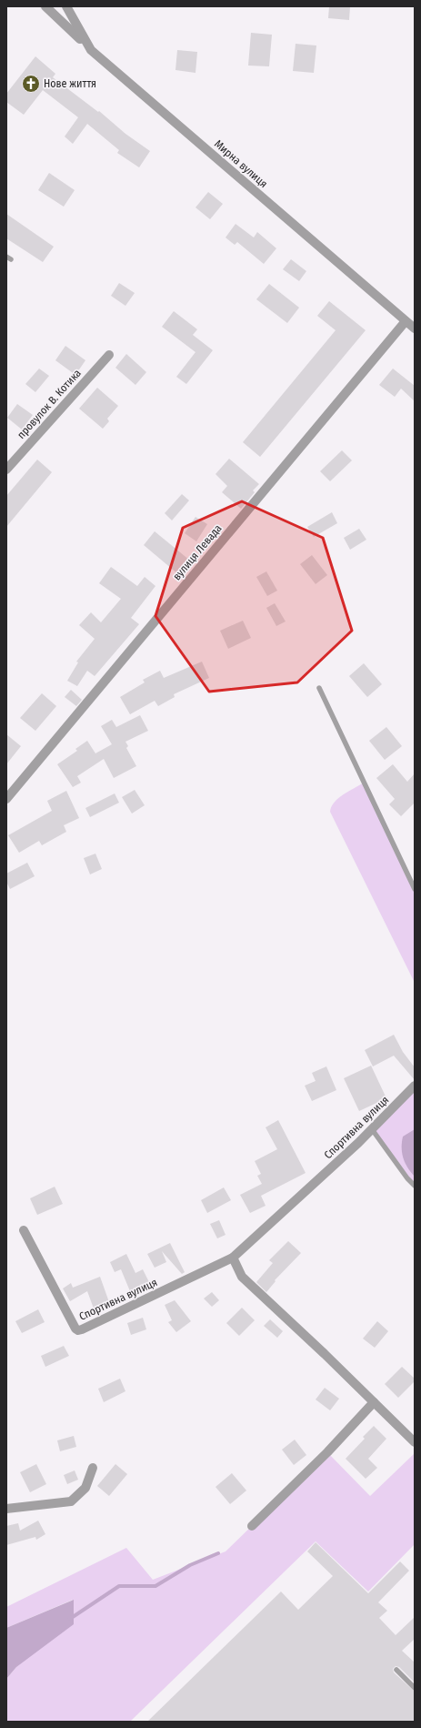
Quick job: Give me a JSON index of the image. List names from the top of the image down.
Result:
{
  "streets": {
    "street": [
      "Мирна вулиця",
      "провулок В. Котика",
      "вулиця Левада",
      "Спортивна вулиця"
    ]
  },
  "crossings": [
    ["Мирна вулиця", "вулиця Левада"]
  ],
  "places": {
    "church": ["Нове життя"]
  }
}
